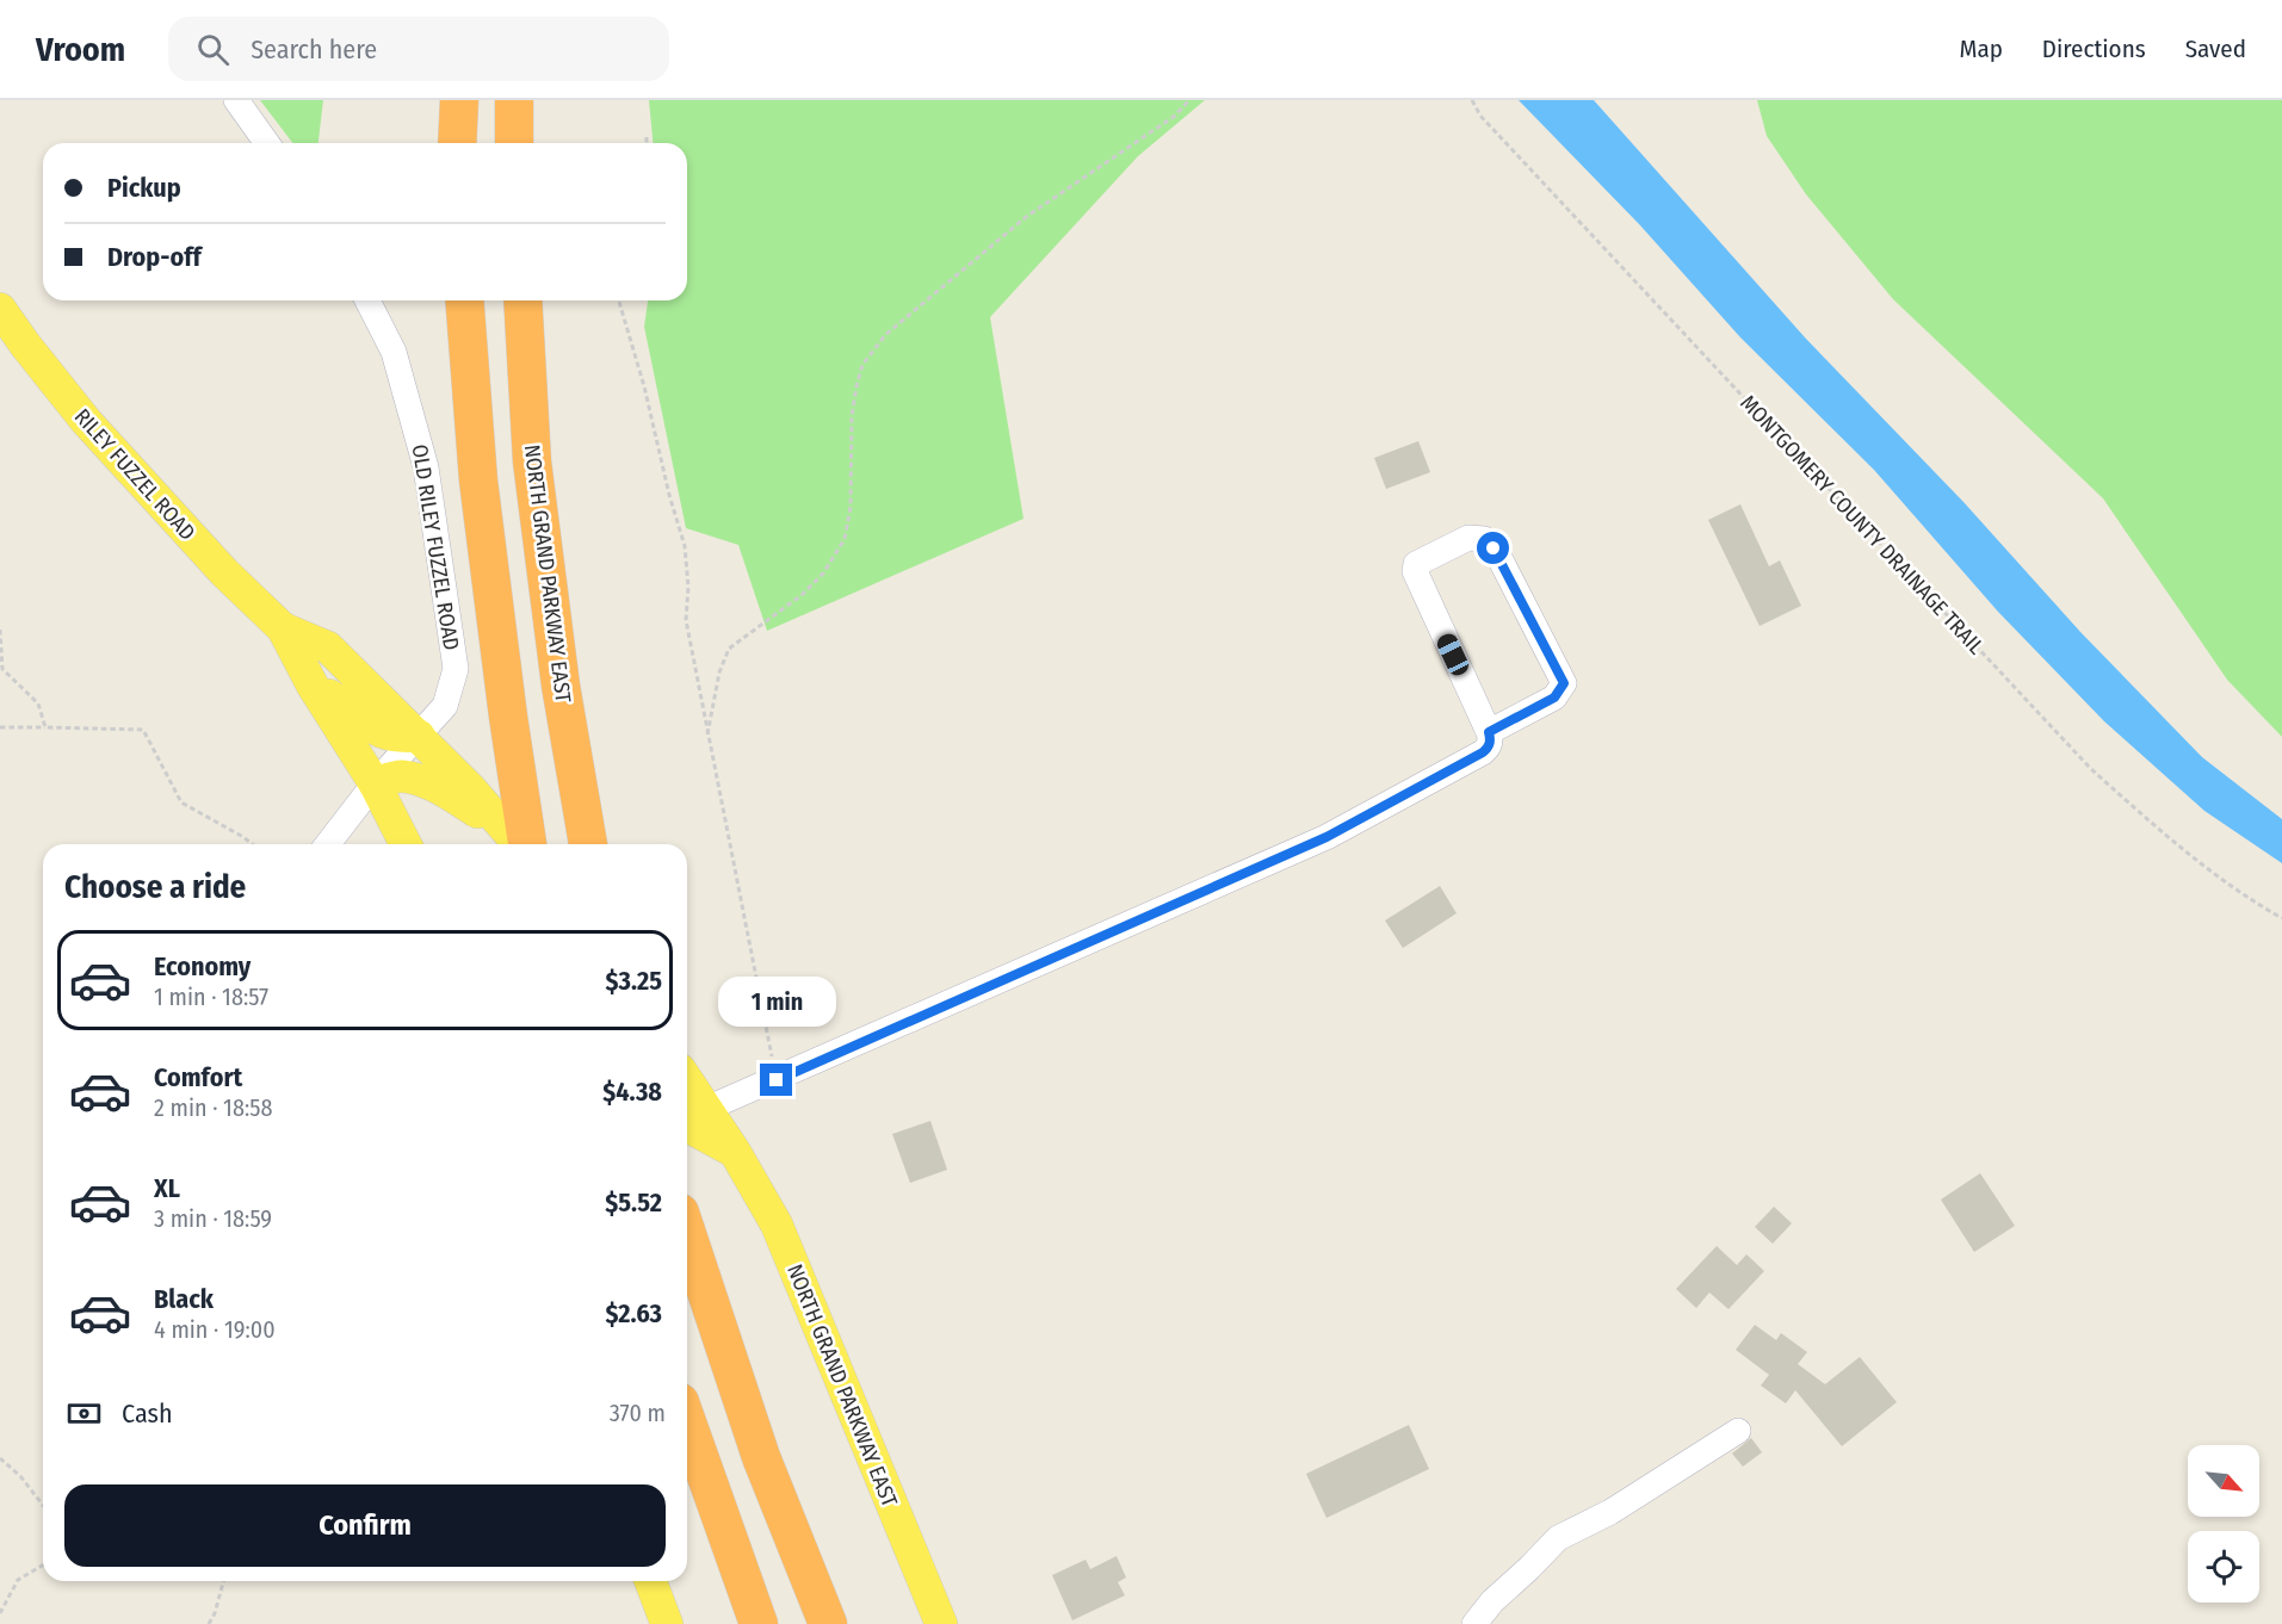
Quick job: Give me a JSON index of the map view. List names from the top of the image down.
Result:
{
  "streets": {
    "highway": ["NORTH GRAND PARKWAY EAST"],
    "main road": ["RILEY FUZZEL ROAD"],
    "street": ["OLD RILEY FUZZEL ROAD"],
    "path": ["MONTGOMERY COUNTY DRAINAGE TRAIL"]
  },
  "crossings": [
    ["RILEY FUZZEL ROAD", "OLD RILEY FUZZEL ROAD"]
  ],
  "north": "bottom right",
  "page": {
    "header": "Vroom",
    "search": "Search here",
    "nav": ["Map", "Directions", "Saved"],
    "banner": ["Pickup", "Drop-off"],
    "heading": "Choose a ride",
    "list": [
      {
        "name": "Economy",
        "note": "1 min · 18:57",
        "value": "$3.25"
      },
      {
        "name": "Comfort",
        "note": "2 min · 18:58",
        "value": "$4.38"
      },
      {
        "name": "XL",
        "note": "3 min · 18:59",
        "value": "$5.52"
      },
      {
        "name": "Black",
        "note": "4 min · 19:00",
        "value": "$2.63"
      }
    ],
    "bubble": "1 min",
    "pay": ["Cash", "370 m"],
    "buttons": "Confirm"
  }
}
